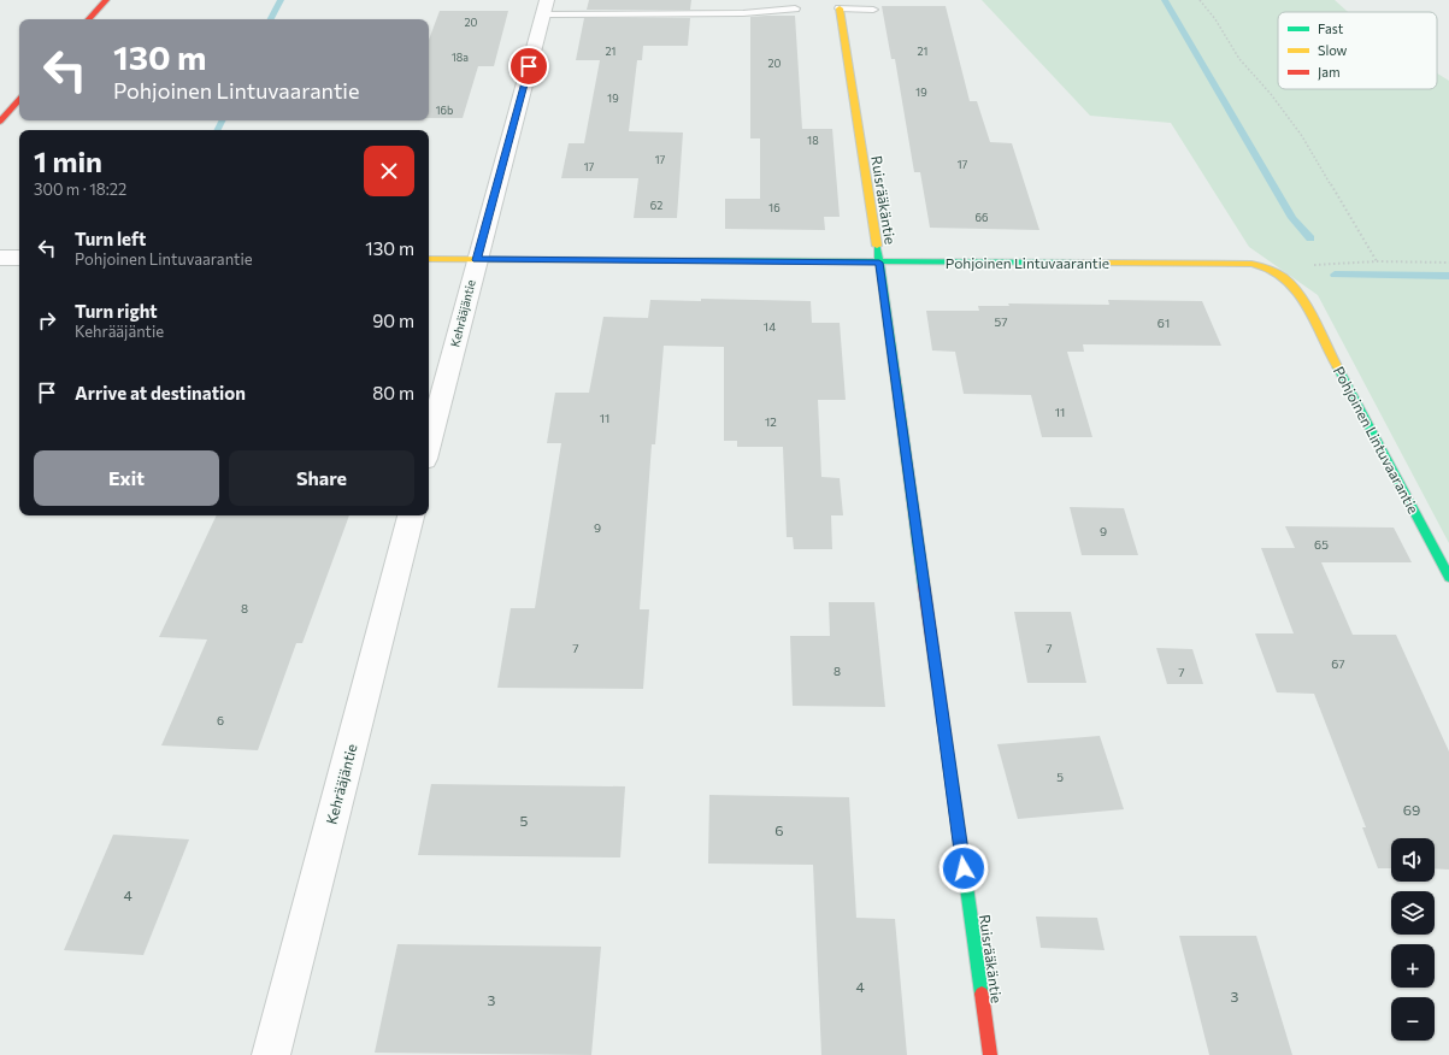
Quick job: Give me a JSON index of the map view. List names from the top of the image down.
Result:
{
  "streets": {
    "street": ["Ruisrääkäntie", "Pohjoinen Lintuvaarantie", "Kehrääjäntie"]
  },
  "crossings": [
    ["Ruisrääkäntie", "Pohjoinen Lintuvaarantie"],
    ["Pohjoinen Lintuvaarantie", "Kehrääjäntie"]
  ],
  "house_numbers": [
    "20",
    "21",
    "21",
    "18a",
    "20",
    "19",
    "19",
    "16b",
    "18",
    "17",
    "17",
    "17",
    "62",
    "16",
    "66",
    "57",
    "61",
    "14",
    "11",
    "11",
    "12",
    "9",
    "9",
    "65",
    "8",
    "7",
    "7",
    "67",
    "8",
    "7",
    "6",
    "5",
    "69",
    "5",
    "6",
    "4",
    "4",
    "3",
    "3"
  ],
  "legend": ["Fast", "Slow", "Jam"],
  "page": {
    "turn": ["130 m", "Pohjoinen Lintuvaarantie"],
    "heading": ["1 min", "300 m · 18:22"],
    "list": [
      {
        "name": "Turn left",
        "note": "Pohjoinen Lintuvaarantie",
        "value": "130 m"
      },
      {
        "name": "Turn right",
        "note": "Kehrääjäntie",
        "value": "90 m"
      },
      {
        "name": "Arrive at destination",
        "value": "80 m"
      }
    ],
    "buttons": ["Exit", "Share"],
    "map_buttons": ["+", "−"]
  }
}
